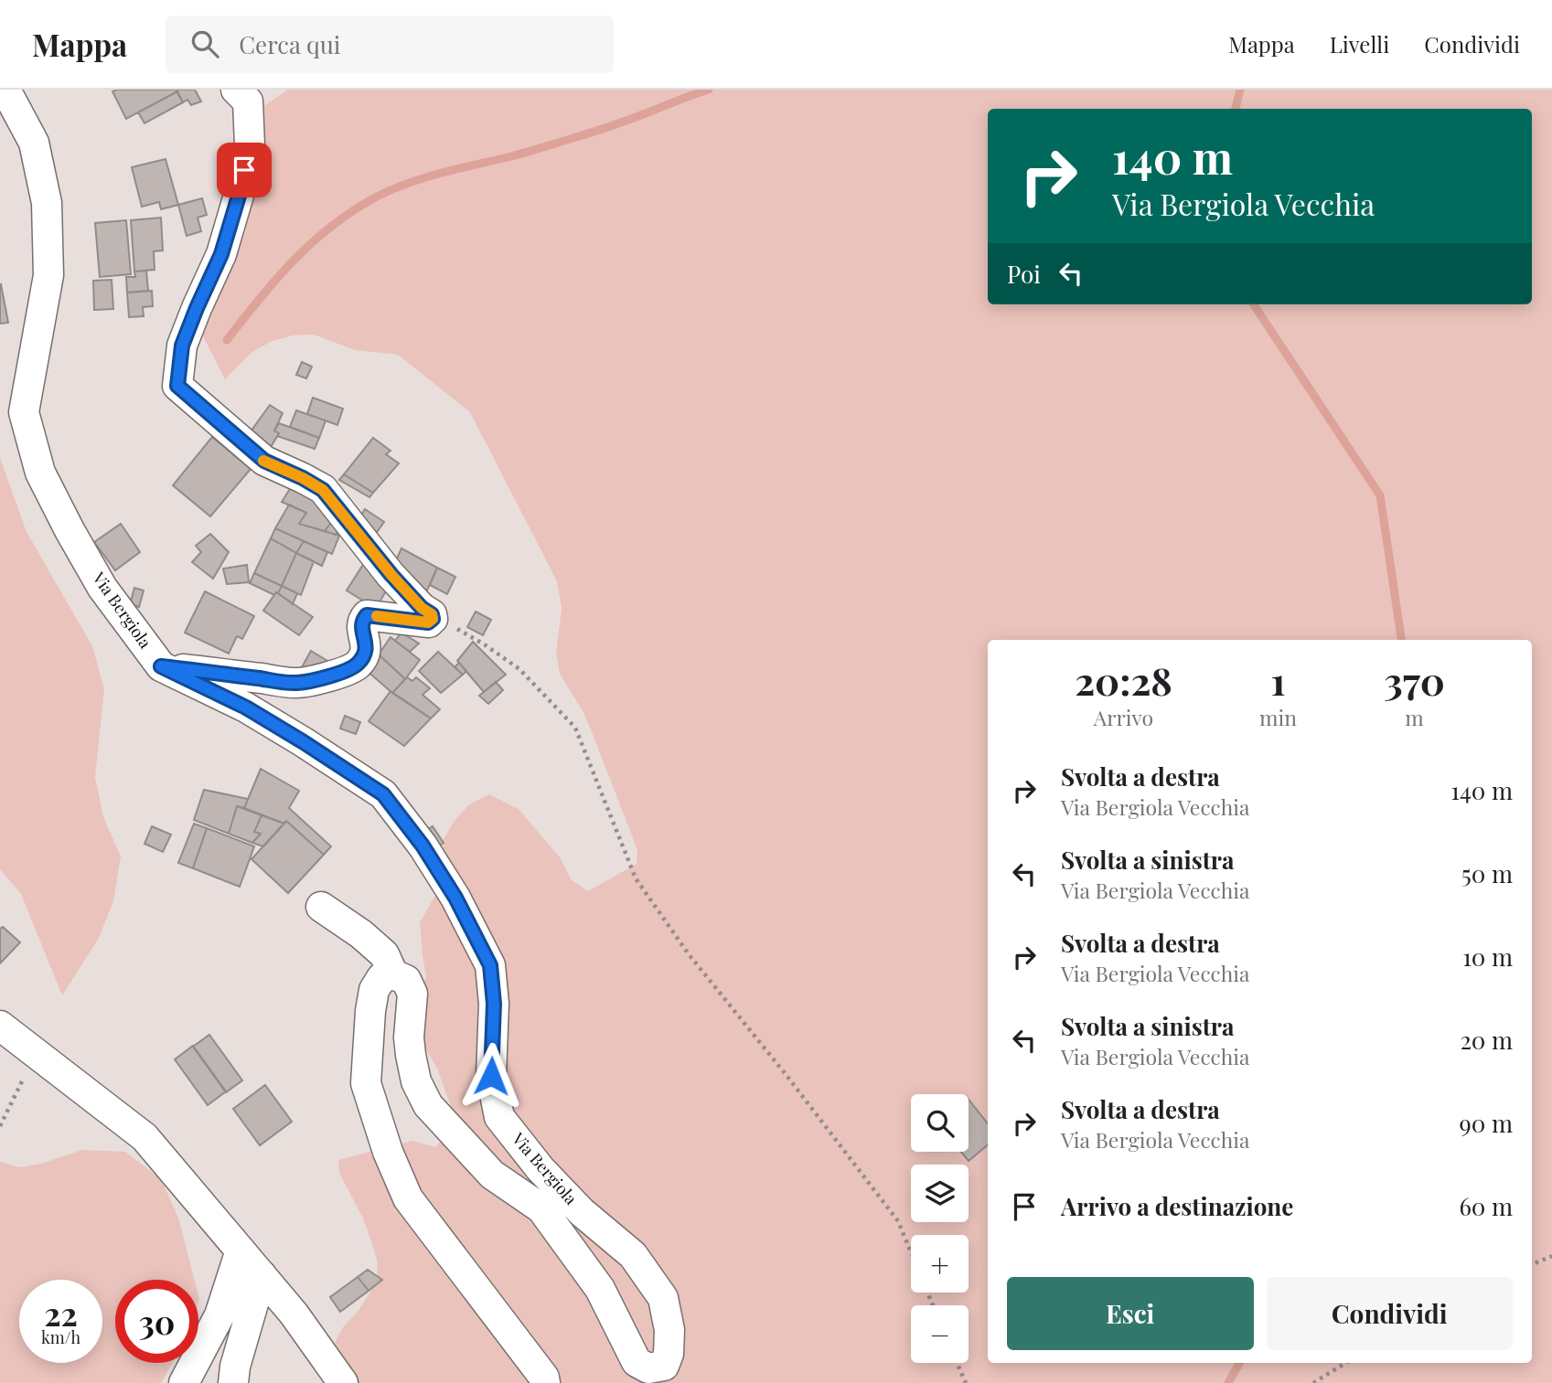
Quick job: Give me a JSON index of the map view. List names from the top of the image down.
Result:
{
  "streets": {
    "street": ["Via Bergiola"]
  },
  "page": {
    "header": "Mappa",
    "search": "Cerca qui",
    "nav": ["Mappa", "Livelli", "Condividi"],
    "turn": ["140 m", "Via Bergiola Vecchia"],
    "then": "Poi",
    "eta": [
      "20:28",
      "Arrivo",
      "1",
      "min",
      "370",
      "m"
    ],
    "list": [
      {
        "name": "Svolta a destra",
        "note": "Via Bergiola Vecchia",
        "value": "140 m"
      },
      {
        "name": "Svolta a sinistra",
        "note": "Via Bergiola Vecchia",
        "value": "50 m"
      },
      {
        "name": "Svolta a destra",
        "note": "Via Bergiola Vecchia",
        "value": "10 m"
      },
      {
        "name": "Svolta a sinistra",
        "note": "Via Bergiola Vecchia",
        "value": "20 m"
      },
      {
        "name": "Svolta a destra",
        "note": "Via Bergiola Vecchia",
        "value": "90 m"
      },
      {
        "name": "Arrivo a destinazione",
        "value": "60 m"
      }
    ],
    "map_buttons": ["+", "−"],
    "buttons": ["Esci", "Condividi"],
    "speed": "22 km/h",
    "limit": "30"
  }
}
